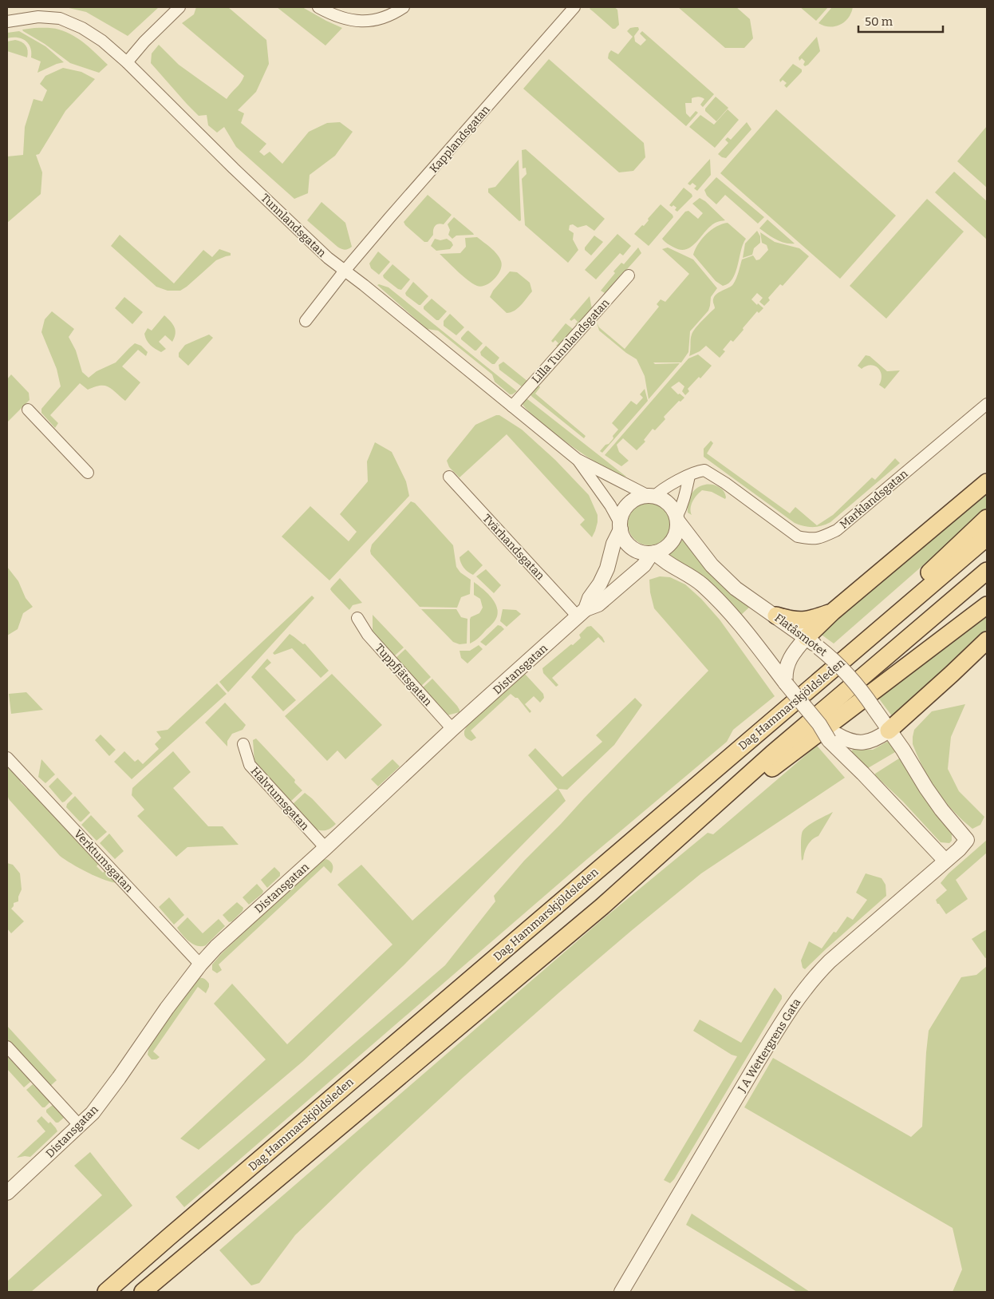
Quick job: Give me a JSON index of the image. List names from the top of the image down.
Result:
{
  "streets": {
    "main road": ["Dag Hammarskjöldsleden"],
    "street": [
      "Kapplandsgatan",
      "Tunnlandsgatan",
      "Lilla Tunnlandsgatan",
      "Marklandsgatan",
      "Tvärhandsgatan",
      "Flatåsmotet",
      "Distansgatan",
      "Tuppfjätsgatan",
      "Halvtumsgatan",
      "Verktumsgatan",
      "J A Wettergrens Gata"
    ]
  },
  "crossings": [
    ["Kapplandsgatan", "Tunnlandsgatan"],
    ["Tunnlandsgatan", "Lilla Tunnlandsgatan"],
    ["Tunnlandsgatan", "Marklandsgatan"],
    ["Tunnlandsgatan", "Flatåsmotet"],
    ["Tunnlandsgatan", "Distansgatan"],
    ["Marklandsgatan", "Flatåsmotet"],
    ["Marklandsgatan", "Distansgatan"],
    ["Tvärhandsgatan", "Distansgatan"],
    ["Flatåsmotet", "Distansgatan"],
    ["Flatåsmotet", "J A Wettergrens Gata"],
    ["Distansgatan", "Tuppfjätsgatan"],
    ["Distansgatan", "Halvtumsgatan"],
    ["Distansgatan", "Verktumsgatan"]
  ],
  "scale_bar": "50 m"
}
